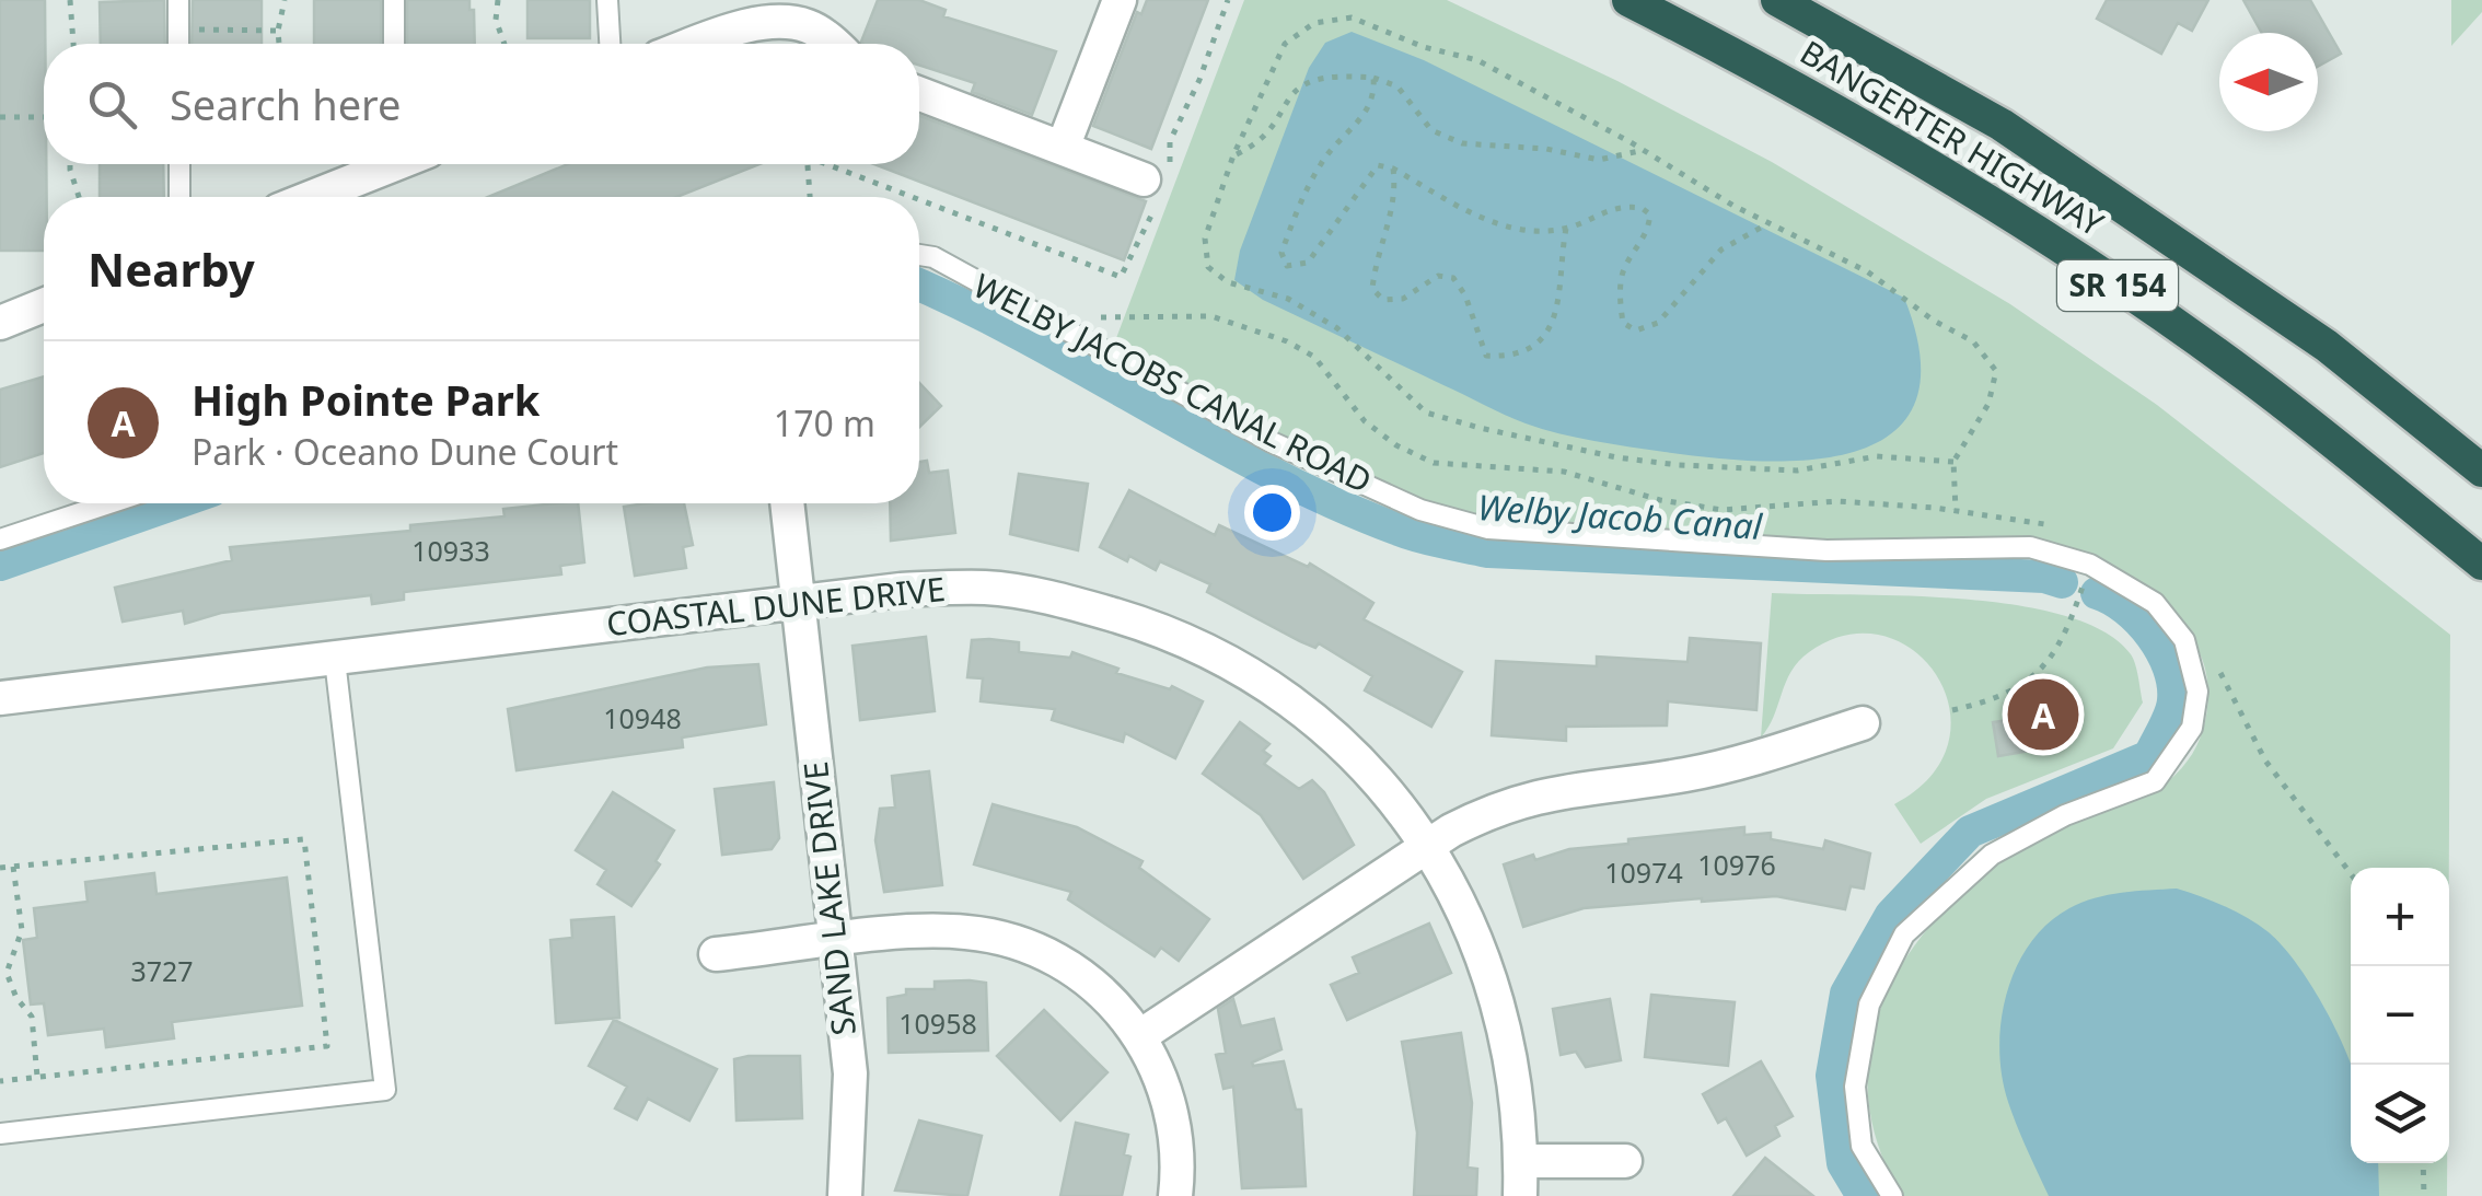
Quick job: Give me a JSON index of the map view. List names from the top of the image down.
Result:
{
  "streets": {
    "highway": ["BANGERTER HIGHWAY", "SR 154"],
    "street": ["COASTAL DUNE DRIVE", "SAND LAKE DRIVE"],
    "lane": ["WELBY JACOBS CANAL ROAD"]
  },
  "crossings": [
    ["COASTAL DUNE DRIVE", "SAND LAKE DRIVE"]
  ],
  "water": ["Welby Jacob Canal"],
  "house_numbers": [
    "10933",
    "10948",
    "10976",
    "10974",
    "3727",
    "10958"
  ],
  "north": "left",
  "page": {
    "search": "Search here",
    "heading": "Nearby",
    "list": [
      {
        "mark": "A",
        "name": "High Pointe Park",
        "note": "Park · Oceano Dune Court",
        "value": "170 m"
      }
    ],
    "pins": "A",
    "map_buttons": ["+", "−"]
  }
}
